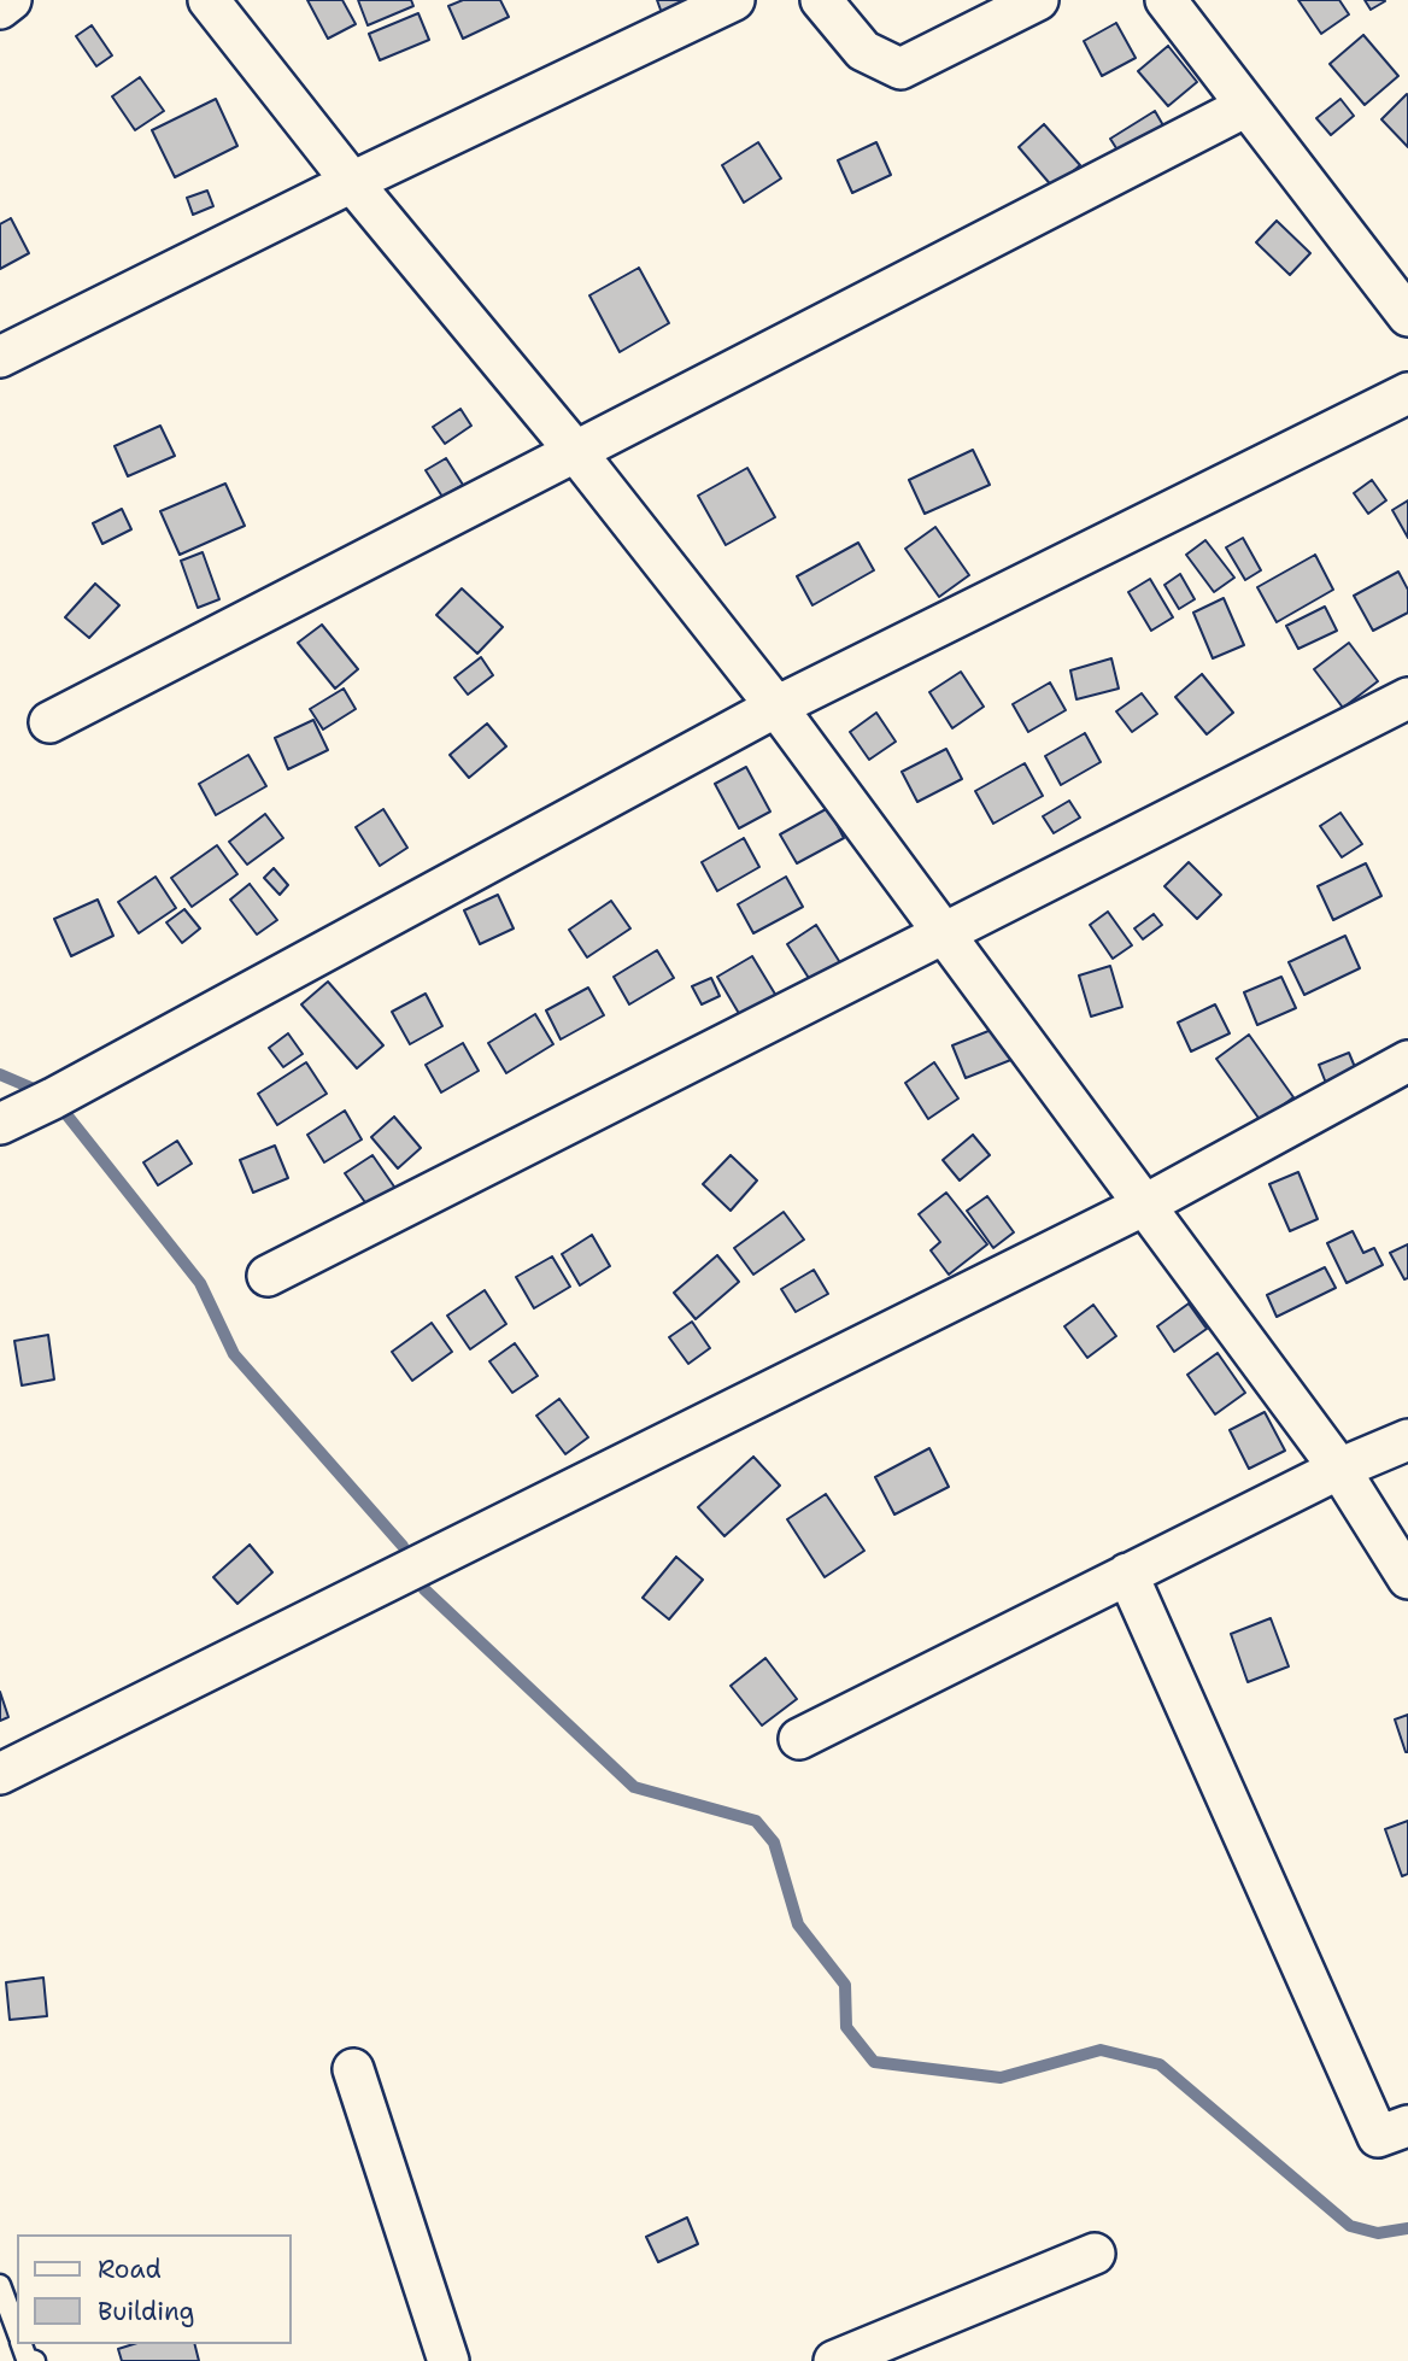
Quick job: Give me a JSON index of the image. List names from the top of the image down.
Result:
{
  "legend": ["Road", "Building"]
}
